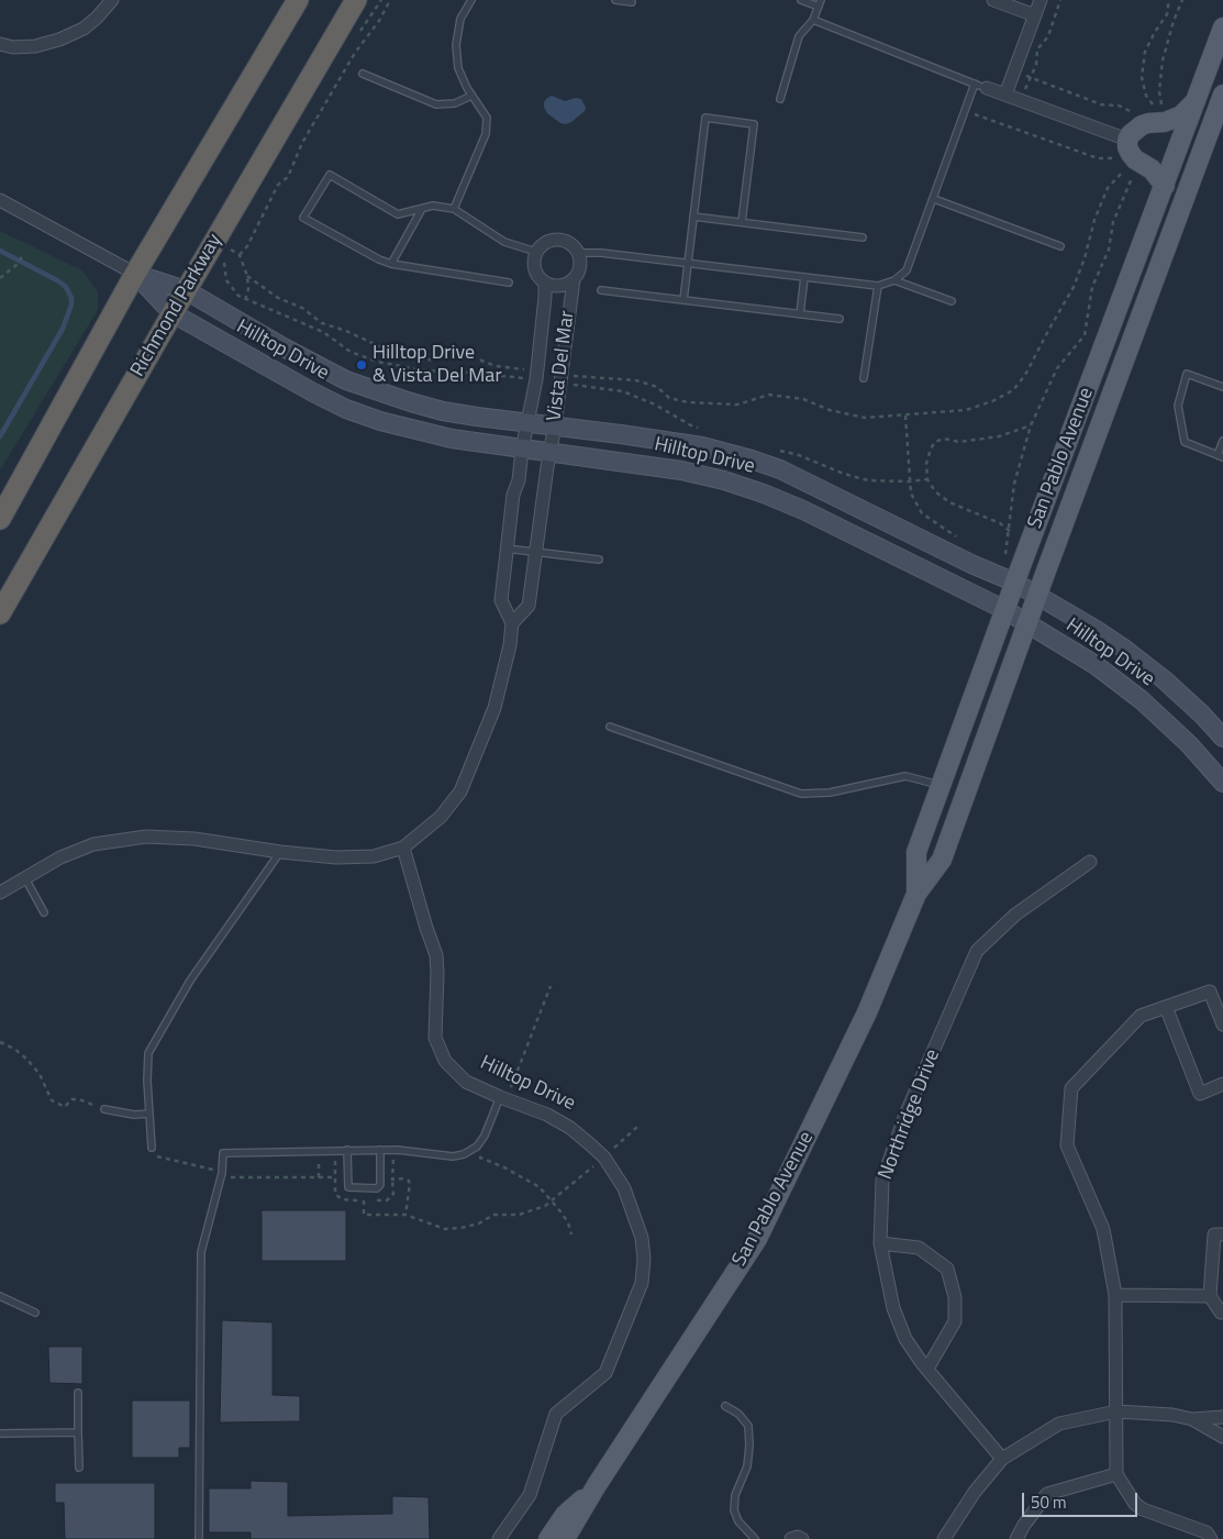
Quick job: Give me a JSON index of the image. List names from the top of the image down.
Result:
{
  "streets": {
    "highway": ["Richmond Parkway"],
    "main road": ["Hilltop Drive", "San Pablo Avenue"],
    "street": ["Vista Del Mar", "Northridge Drive"]
  },
  "crossings": [
    ["Richmond Parkway", "Hilltop Drive"],
    ["Hilltop Drive", "Vista Del Mar"],
    ["Hilltop Drive", "San Pablo Avenue"]
  ],
  "places": ["Hilltop Drive & Vista Del Mar"],
  "scale_bar": "50 m"
}
